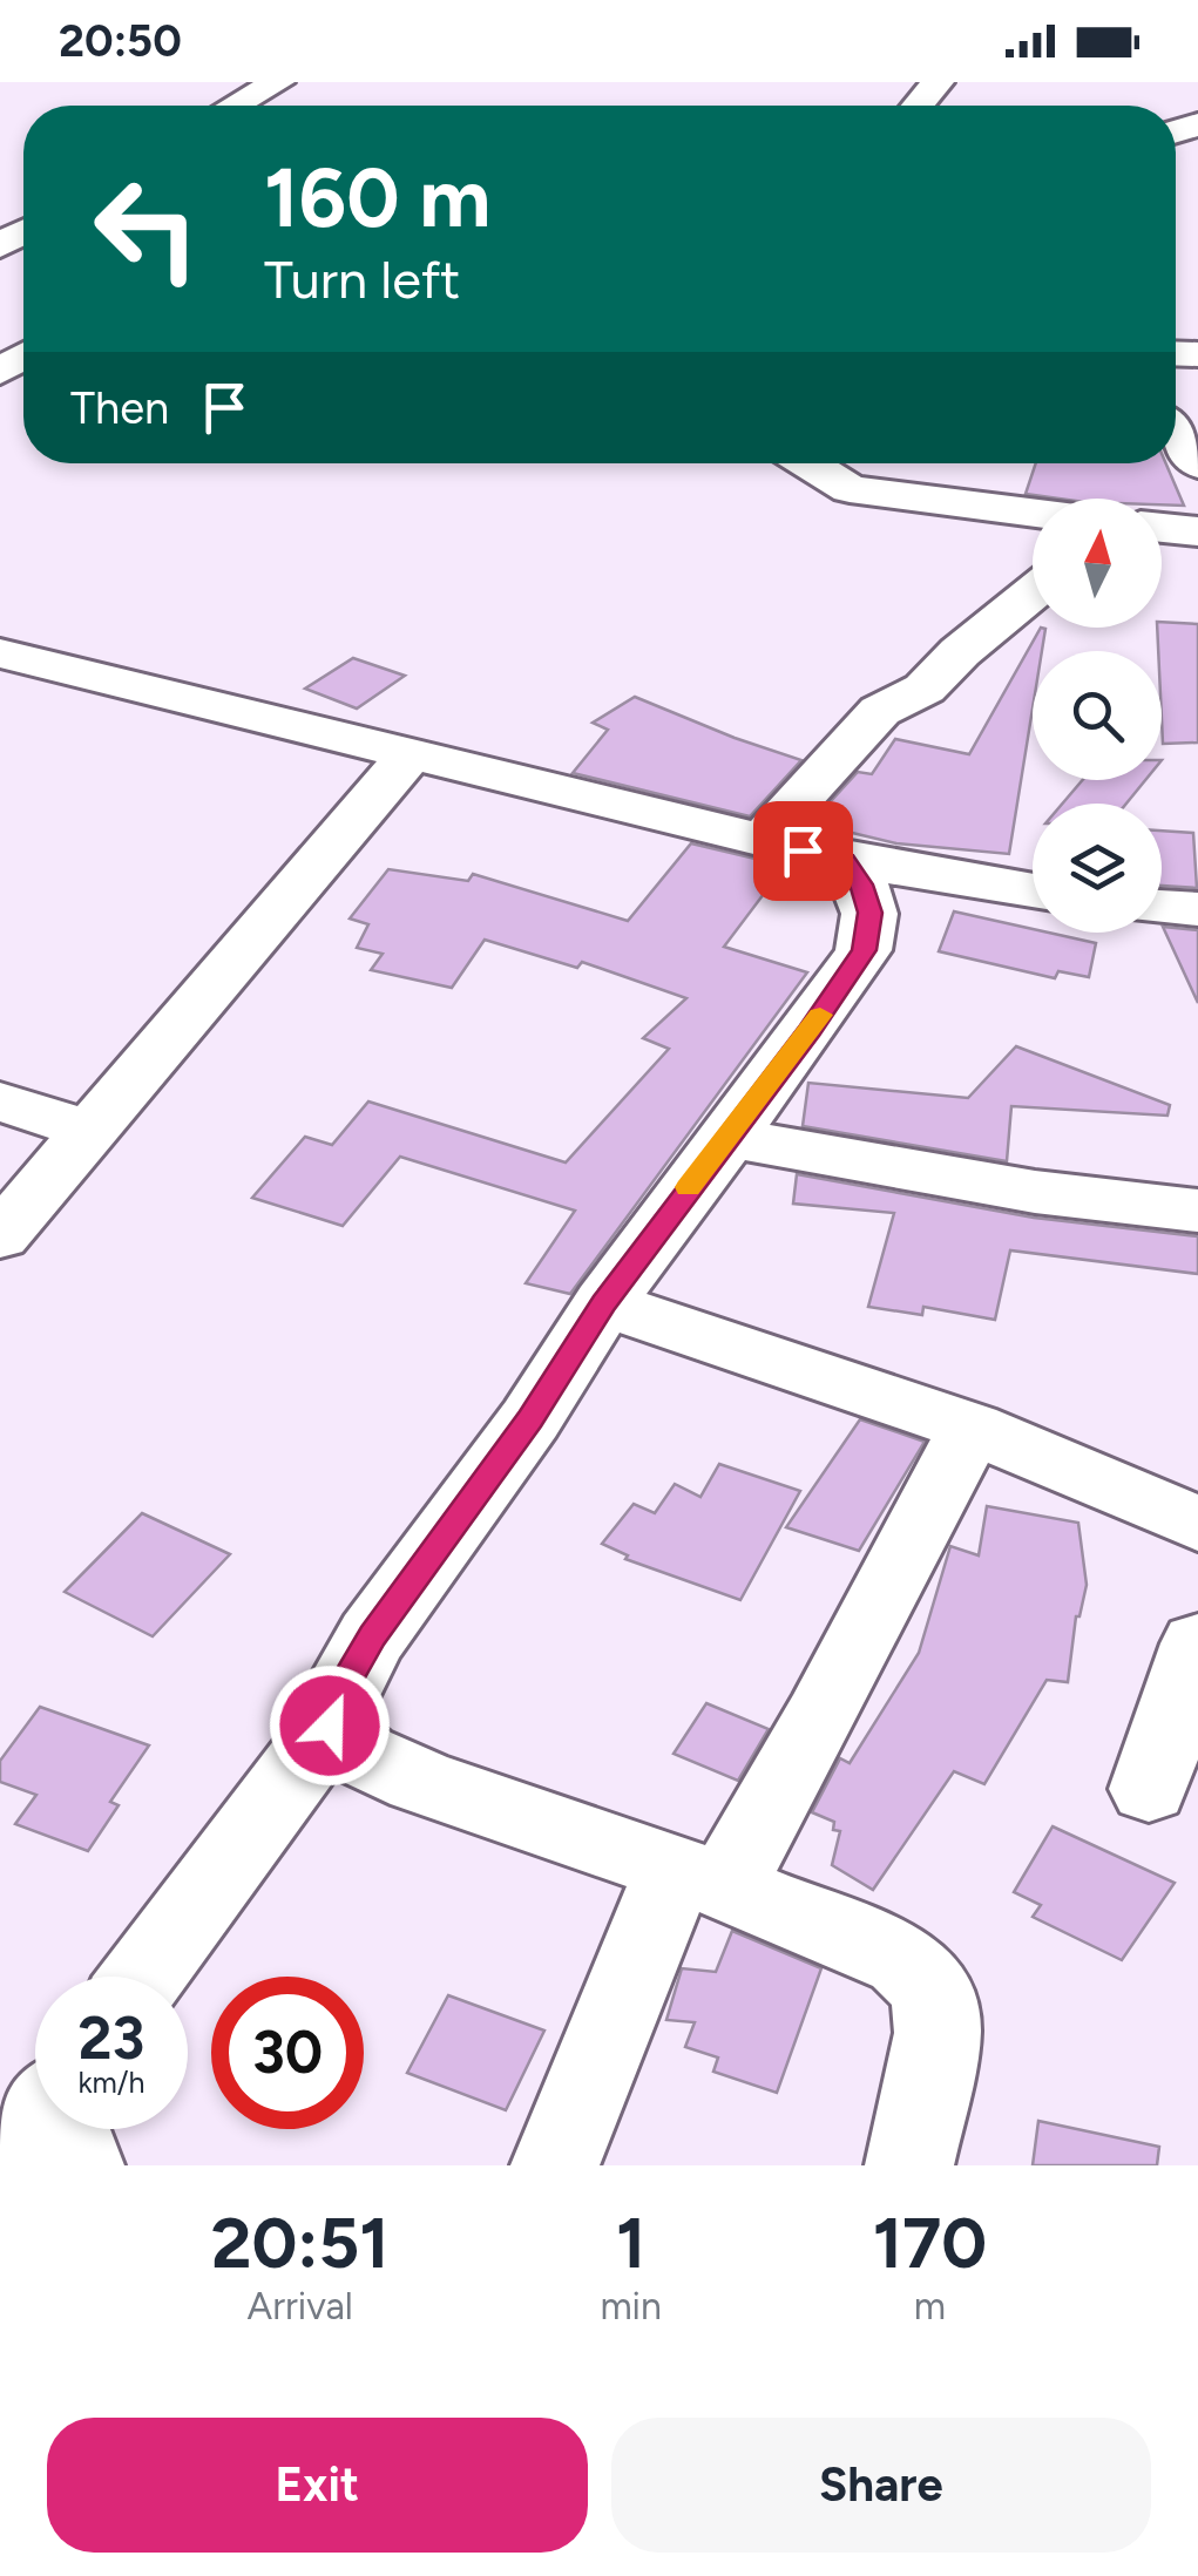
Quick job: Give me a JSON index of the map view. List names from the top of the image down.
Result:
{
  "north": "top",
  "page": {
    "status": "20:50",
    "turn": ["160 m", "Turn left"],
    "then": "Then",
    "speed": "23 km/h",
    "limit": "30",
    "eta": [
      "20:51",
      "Arrival",
      "1",
      "min",
      "170",
      "m"
    ],
    "buttons": ["Exit", "Share"]
  }
}
